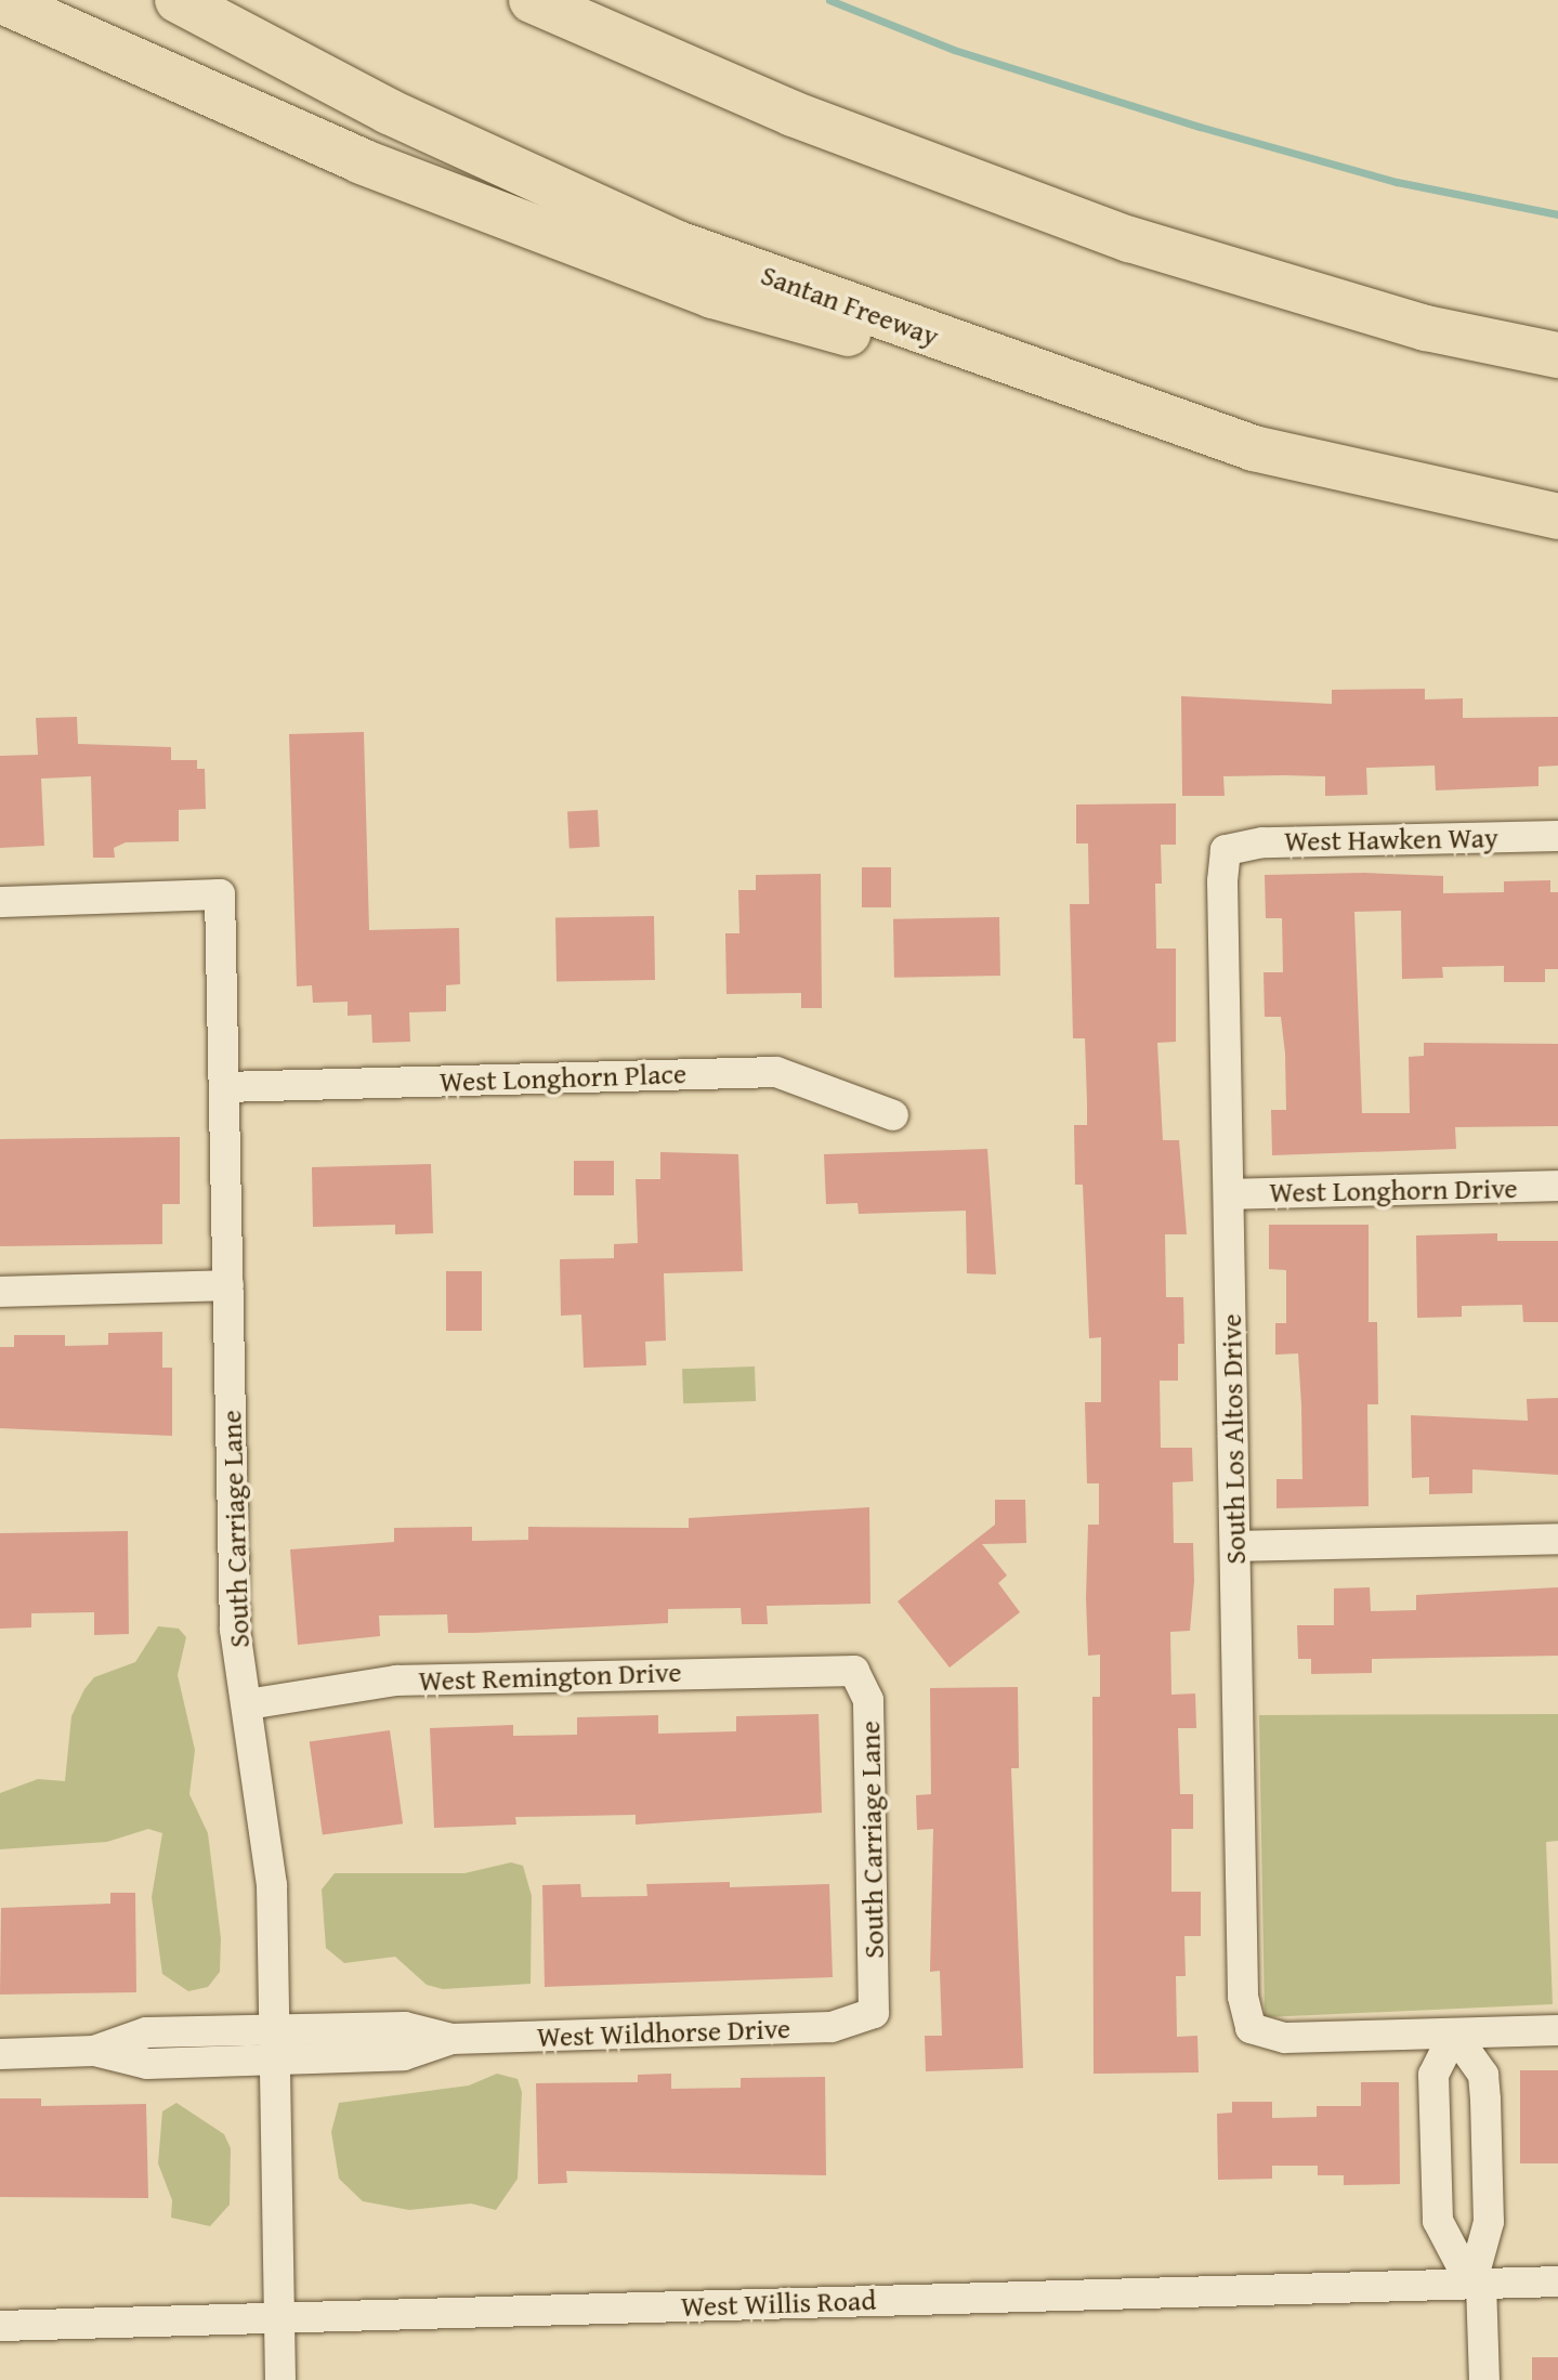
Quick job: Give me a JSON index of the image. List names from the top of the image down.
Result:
{
  "streets": {
    "highway": ["Santan Freeway"],
    "street": [
      "West Hawken Way",
      "West Longhorn Place",
      "West Longhorn Drive",
      "South Los Altos Drive",
      "South Carriage Lane",
      "West Remington Drive",
      "West Wildhorse Drive",
      "West Willis Road"
    ]
  },
  "crossings": [
    ["West Hawken Way", "South Los Altos Drive"],
    ["West Longhorn Place", "South Carriage Lane"],
    ["West Longhorn Drive", "South Los Altos Drive"],
    ["South Carriage Lane", "West Remington Drive"],
    ["South Carriage Lane", "West Wildhorse Drive"],
    ["South Carriage Lane", "West Willis Road"]
  ]
}
